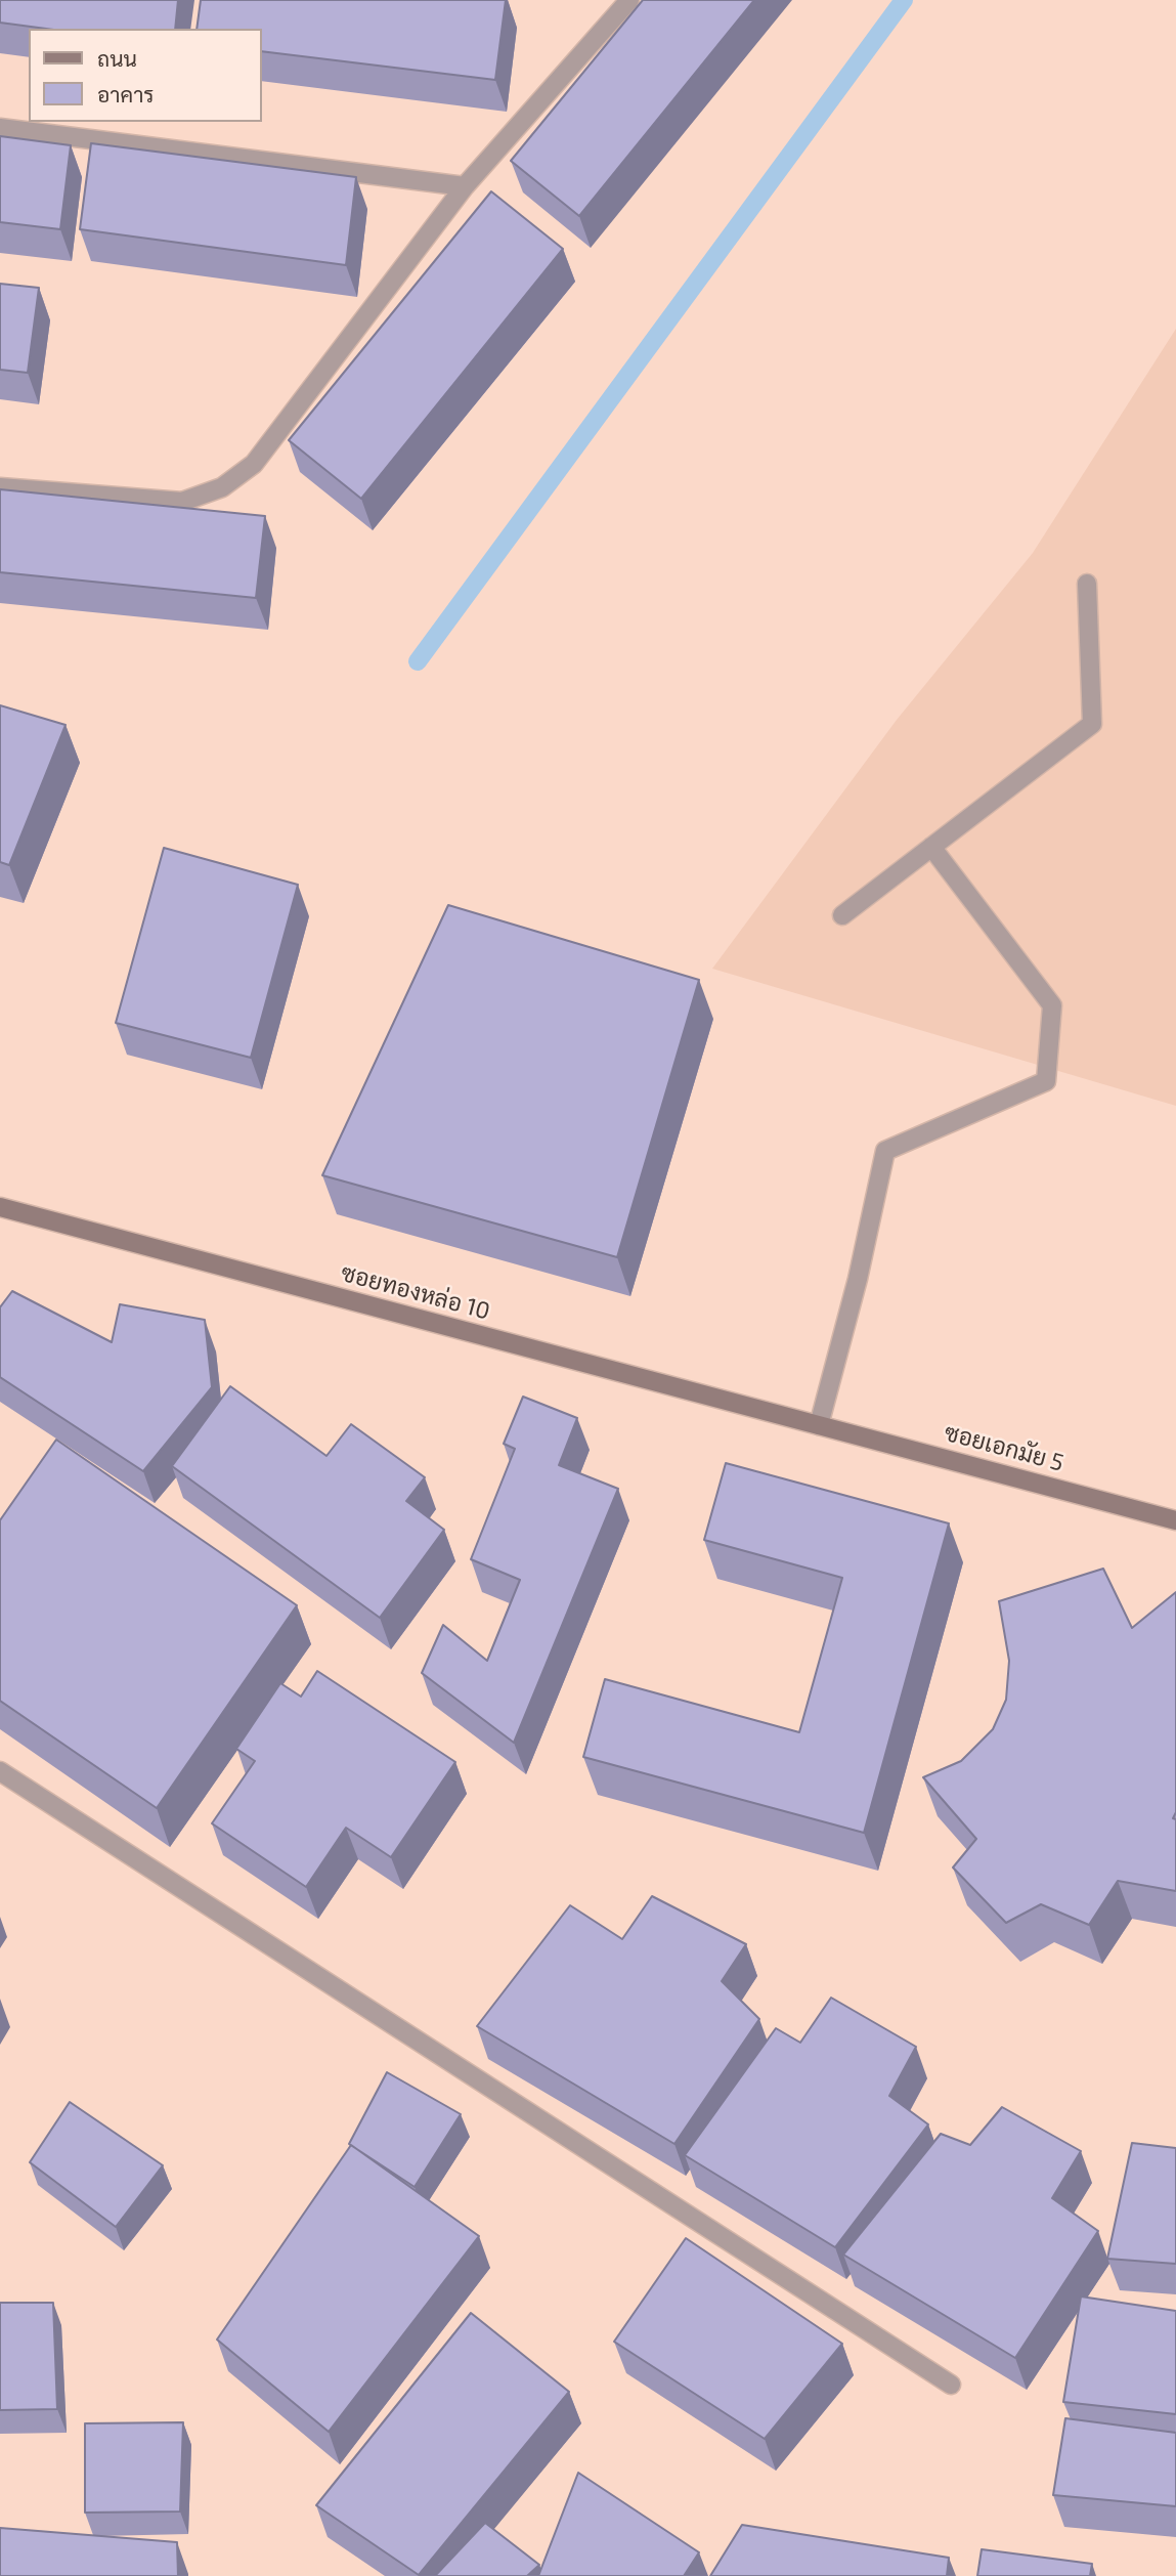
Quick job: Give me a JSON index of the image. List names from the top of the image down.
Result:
{
  "streets": {
    "street": ["ซอยทองหล่อ 10", "ซอยเอกมัย 5"]
  },
  "crossings": [
    ["ซอยทองหล่อ 10", "ซอยเอกมัย 5"]
  ],
  "legend": ["ถนน", "อาคาร"]
}
